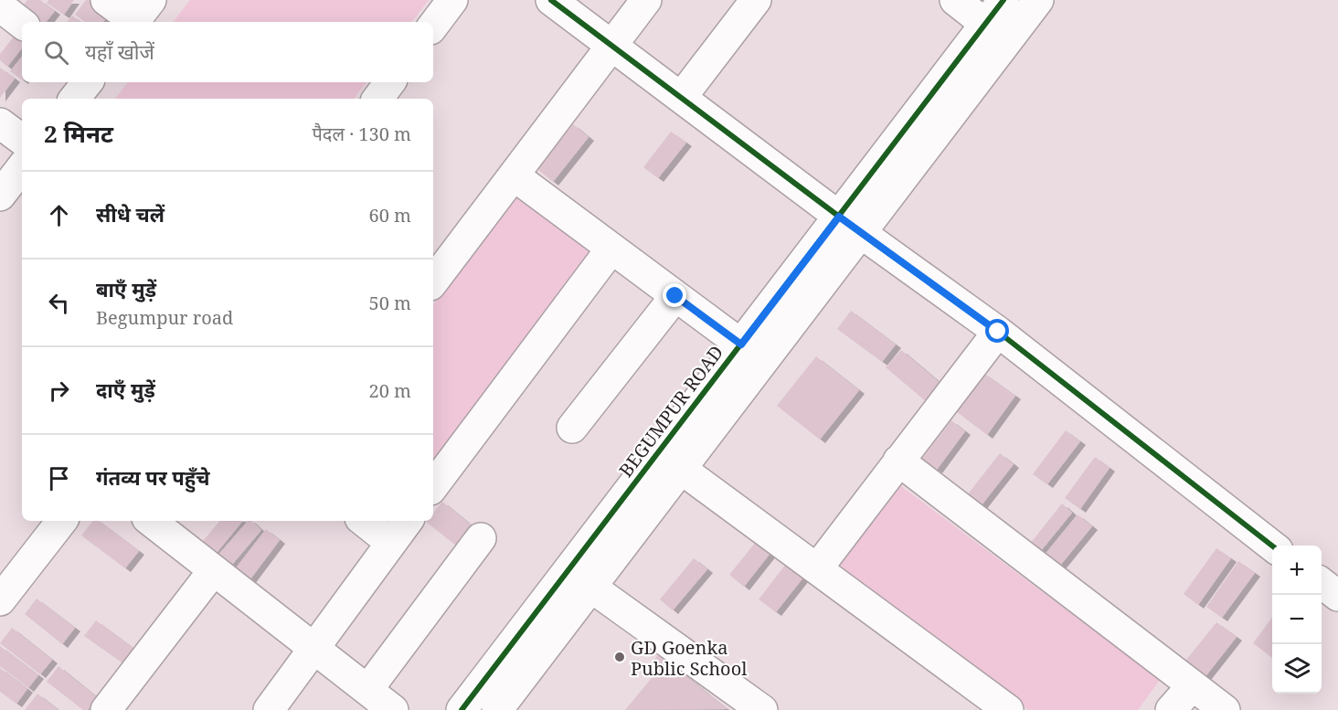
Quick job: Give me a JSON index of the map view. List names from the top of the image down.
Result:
{
  "streets": {
    "street": ["BEGUMPUR ROAD"]
  },
  "places": ["GD Goenka Public School"],
  "page": {
    "search": "यहाँ खोजें",
    "heading": ["2 मिनट", "पैदल · 130 m"],
    "list": [
      ["सीधे चलें", "60 m"],
      ["बाएँ मुड़ें", "Begumpur road", "50 m"],
      ["दाएँ मुड़ें", "20 m"],
      "गंतव्य पर पहुँचे"
    ],
    "map_buttons": ["+", "−"]
  }
}
